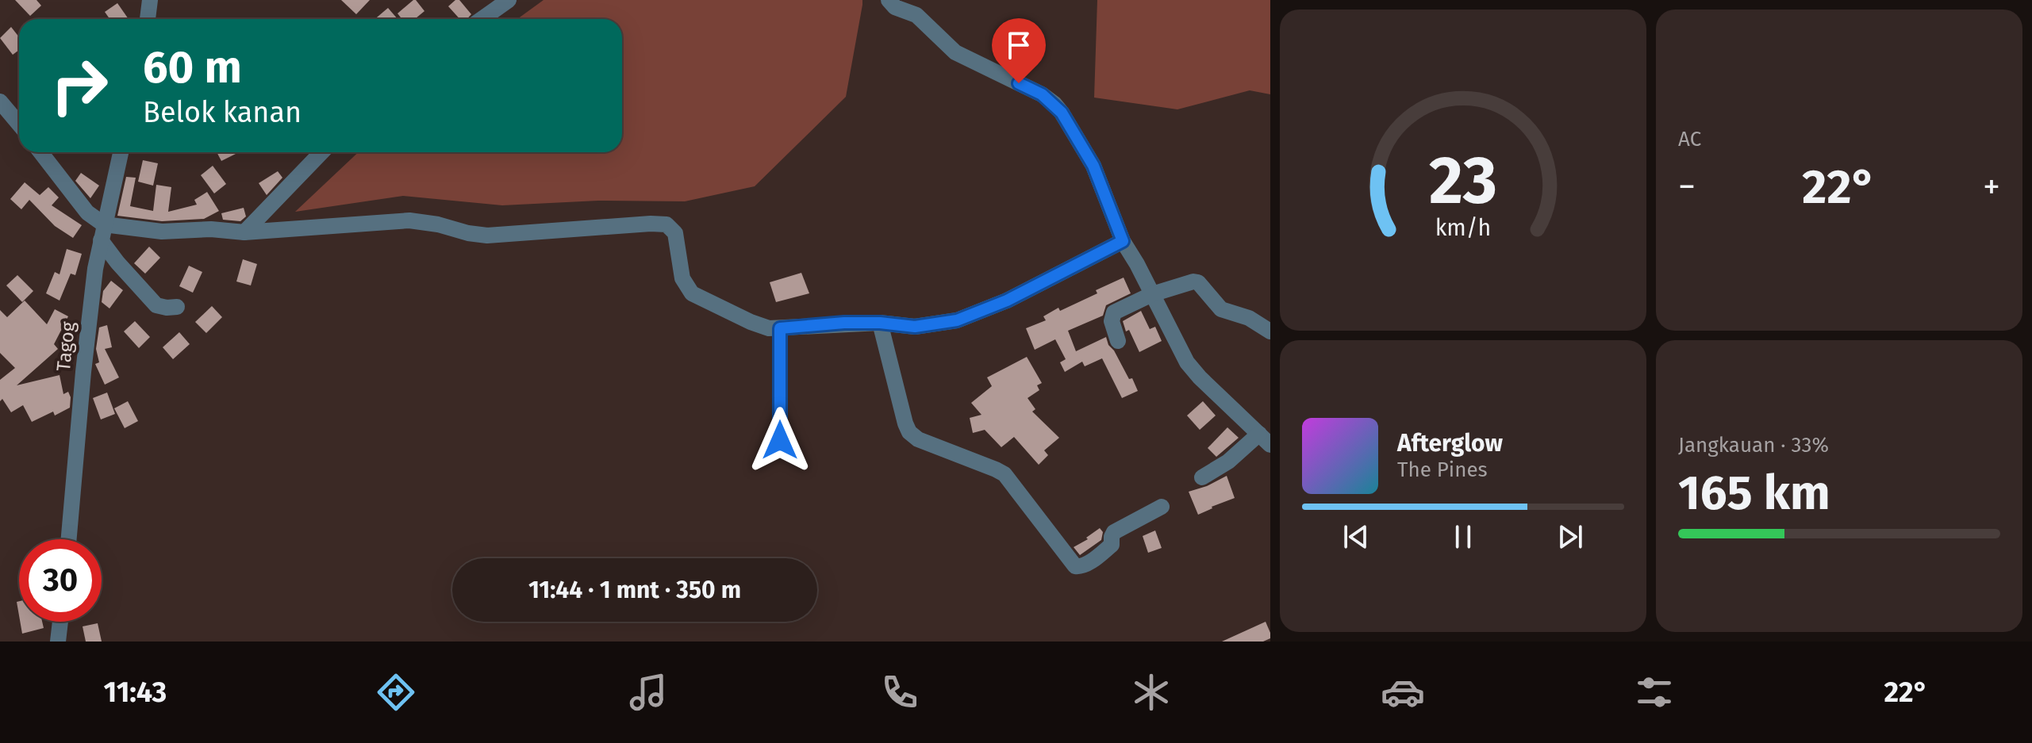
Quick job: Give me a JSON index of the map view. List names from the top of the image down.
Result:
{
  "streets": {
    "street": ["Tagog"]
  },
  "page": {
    "tile": [
      "AC",
      ["Jangkauan · 33%", "165 km"]
    ],
    "turn": ["60 m", "Belok kanan"],
    "heat": ["−", "22°", "+"],
    "song": ["Afterglow", "The Pines"],
    "limit": "30",
    "trip": "11:44 · 1 mnt · 350 m",
    "tabs": ["11:43", "22°"],
    "gauge": ["23", "km/h"]
  }
}
